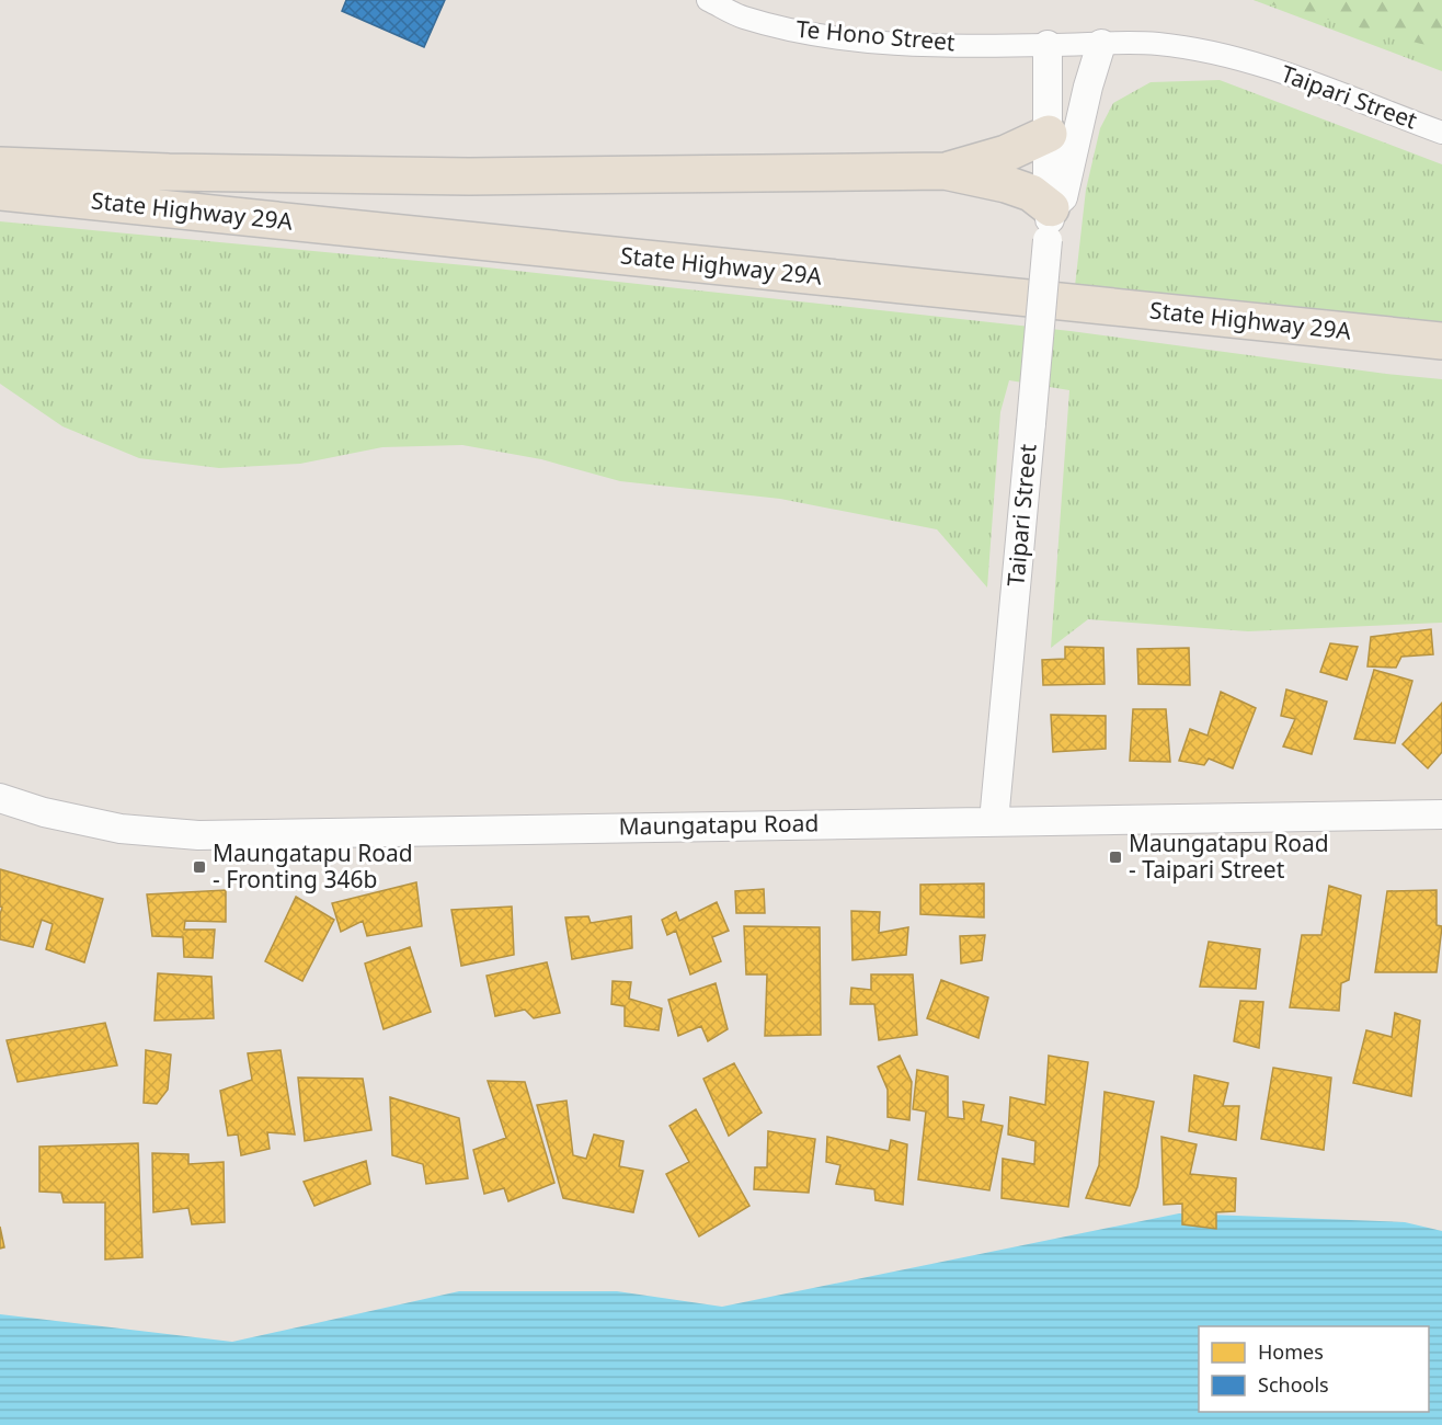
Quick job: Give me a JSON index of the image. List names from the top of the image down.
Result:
{
  "streets": {
    "highway": ["State Highway 29A"],
    "street": ["Te Hono Street", "Taipari Street", "Maungatapu Road"]
  },
  "crossings": [
    ["Te Hono Street", "Taipari Street"],
    ["Taipari Street", "Maungatapu Road"]
  ],
  "places": {
    "transit": ["Maungatapu Road - Taipari Street", "Maungatapu Road - Fronting 346b"]
  },
  "legend": ["Homes", "Schools"]
}
